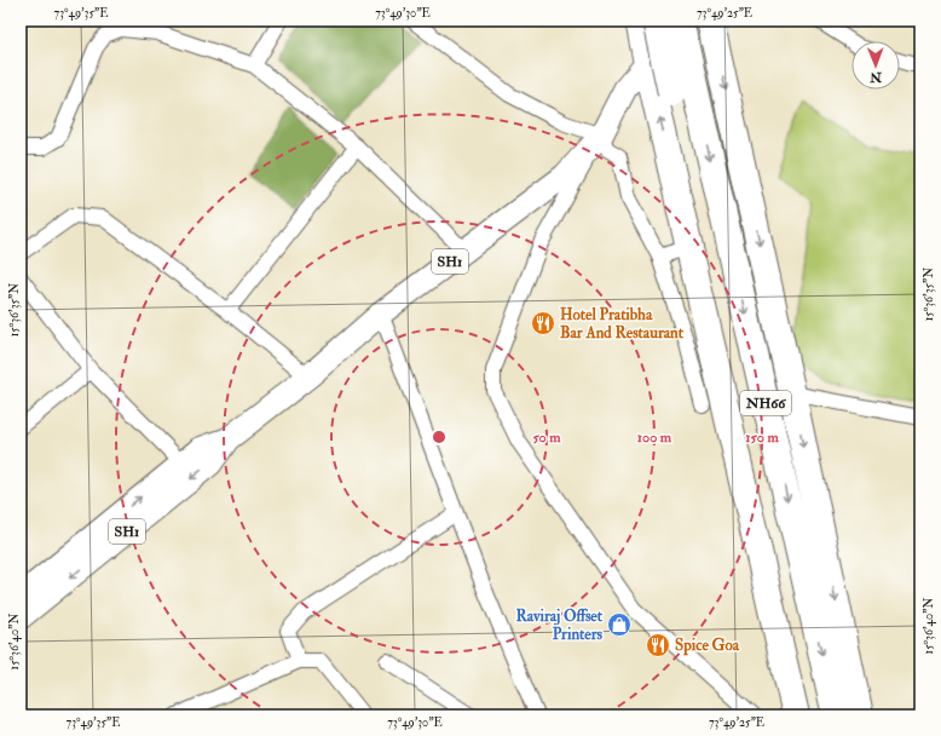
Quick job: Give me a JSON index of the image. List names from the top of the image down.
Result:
{
  "streets": {
    "highway": ["NH66"],
    "main road": ["SH1"]
  },
  "places": {
    "restaurant": ["Hotel Pratibha Bar And Restaurant", "Spice Goa"],
    "shop": ["Raviraj Offset Printers"]
  },
  "north": "bottom",
  "coordinates": [
    "73°49'35\"E",
    "73°49'30\"E",
    "73°49'25\"E",
    "15°36'35\"N",
    "15°36'40\"N"
  ],
  "rings": ["50 m", "100 m", "150 m"]
}
